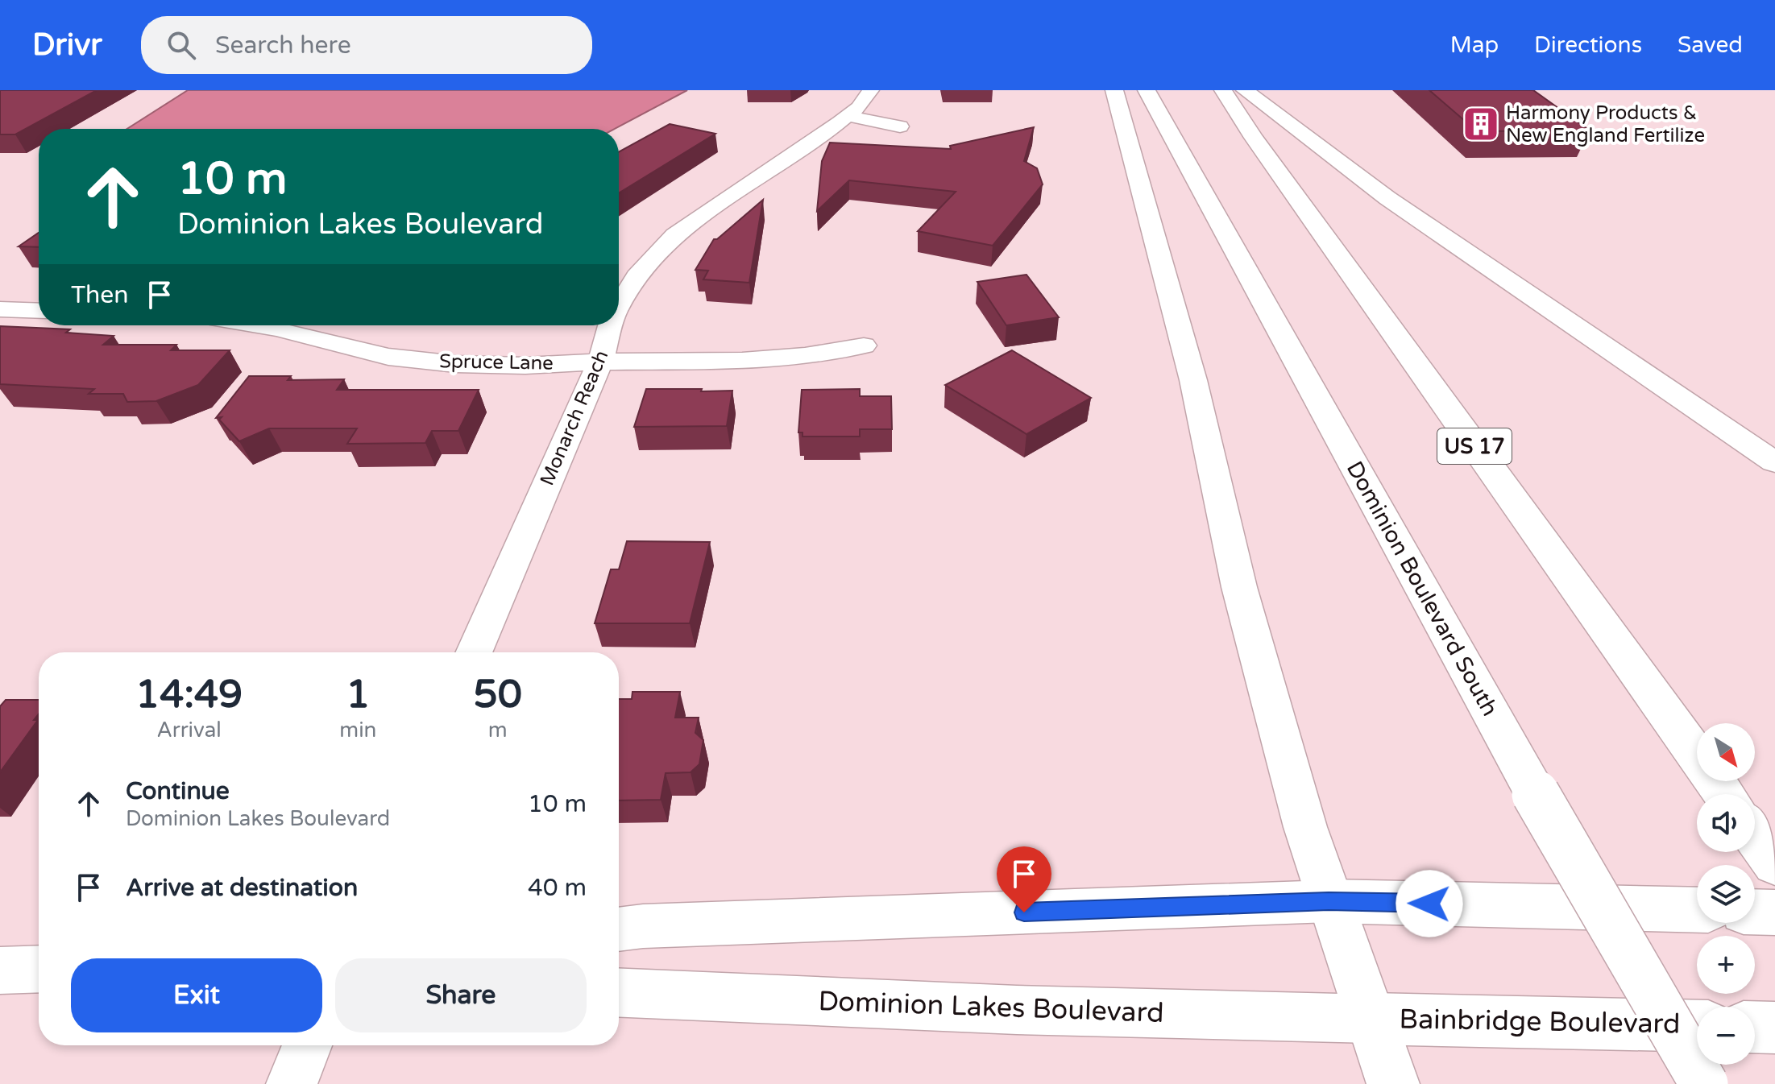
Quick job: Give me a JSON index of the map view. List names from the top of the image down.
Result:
{
  "streets": {
    "main road": ["US 17", "Dominion Boulevard South", "Bainbridge Boulevard"],
    "street": ["Spruce Lane", "Monarch Reach", "Dominion Lakes Boulevard"]
  },
  "crossings": [
    ["Spruce Lane", "Monarch Reach"],
    ["Dominion Lakes Boulevard", "Bainbridge Boulevard"]
  ],
  "places": {
    "building": ["Harmony Products & New England Fertilize"]
  },
  "north": "bottom right",
  "page": {
    "header": "Drivr",
    "search": "Search here",
    "nav": ["Map", "Directions", "Saved"],
    "turn": ["10 m", "Dominion Lakes Boulevard"],
    "then": "Then",
    "eta": [
      "14:49",
      "Arrival",
      "1",
      "min",
      "50",
      "m"
    ],
    "map_buttons": ["+", "−"],
    "list": [
      {
        "name": "Continue",
        "note": "Dominion Lakes Boulevard",
        "value": "10 m"
      },
      {
        "name": "Arrive at destination",
        "value": "40 m"
      }
    ],
    "buttons": ["Exit", "Share"]
  }
}
